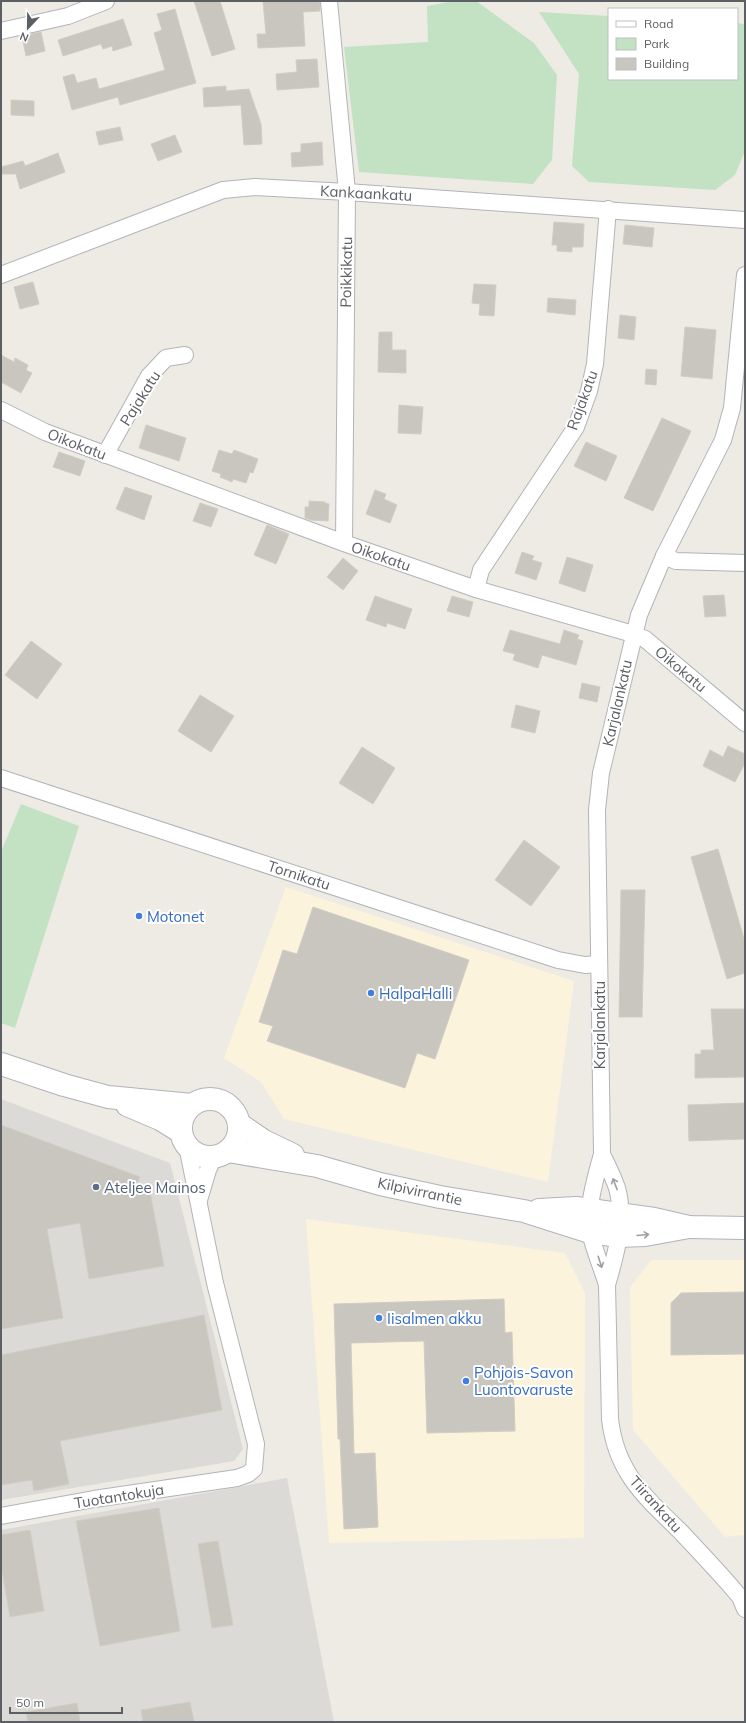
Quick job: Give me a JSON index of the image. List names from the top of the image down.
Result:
{
  "streets": {
    "street": [
      "Kankaankatu",
      "Poikkikatu",
      "Pajakatu",
      "Rajakatu",
      "Oikokatu",
      "Karjalankatu",
      "Tornikatu",
      "Kilpivirrantie",
      "Tuotantokuja",
      "Tiirankatu"
    ]
  },
  "crossings": [
    ["Kankaankatu", "Poikkikatu"],
    ["Kankaankatu", "Rajakatu"],
    ["Poikkikatu", "Oikokatu"],
    ["Pajakatu", "Oikokatu"],
    ["Rajakatu", "Oikokatu"],
    ["Oikokatu", "Karjalankatu"],
    ["Karjalankatu", "Tornikatu"],
    ["Karjalankatu", "Kilpivirrantie"],
    ["Karjalankatu", "Tiirankatu"],
    ["Kilpivirrantie", "Tiirankatu"]
  ],
  "places": [
    "Motonet",
    "HalpaHalli",
    "Ateljee Mainos",
    "Iisalmen akku",
    "Pohjois-Savon Luontovaruste"
  ],
  "legend": ["Road", "Park", "Building"],
  "scale_bar": "50 m",
  "north": "bottom"
}
